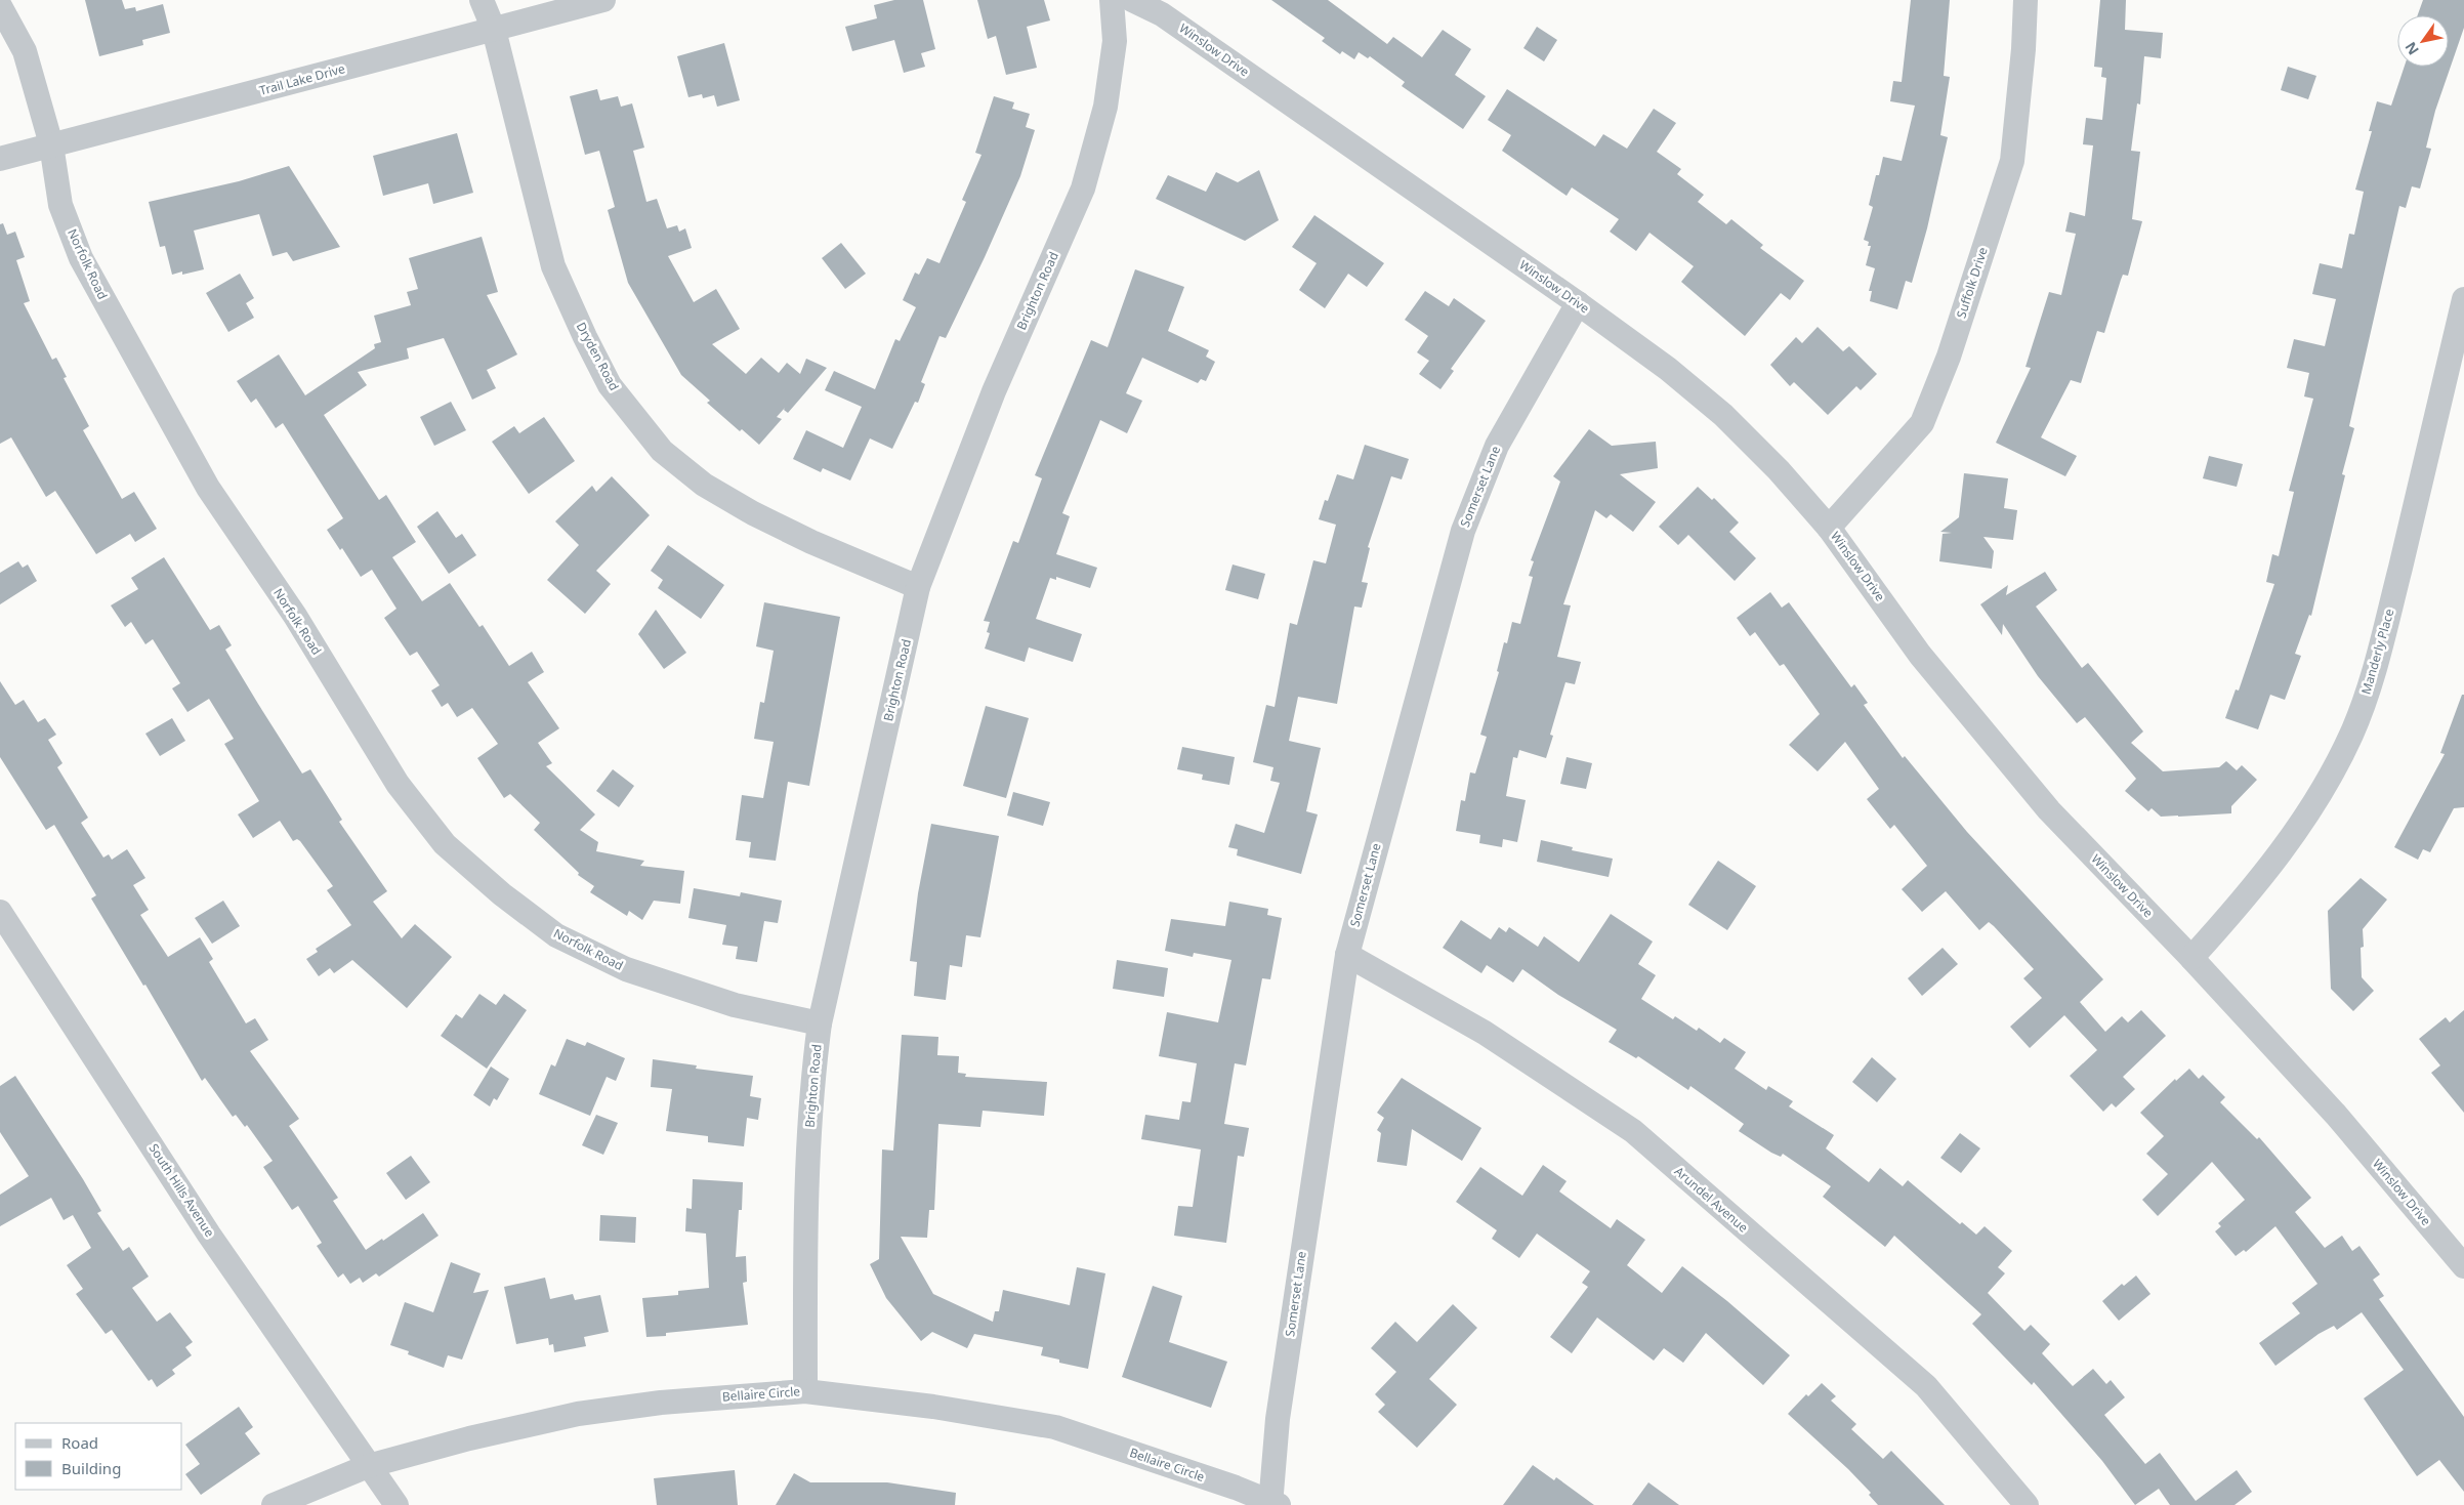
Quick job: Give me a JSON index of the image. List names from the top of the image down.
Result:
{
  "streets": {
    "street": [
      "Winslow Drive",
      "Trail Lake Drive",
      "Norfolk Road",
      "Suffolk Drive",
      "Brighton Road",
      "Dryden Road",
      "Somerset Lane",
      "Manderly Place",
      "South Hills Avenue",
      "Arundel Avenue",
      "Bellaire Circle"
    ]
  },
  "crossings": [
    ["Winslow Drive", "Suffolk Drive"],
    ["Winslow Drive", "Somerset Lane"],
    ["Winslow Drive", "Manderly Place"],
    ["Trail Lake Drive", "Norfolk Road"],
    ["Trail Lake Drive", "Dryden Road"],
    ["Norfolk Road", "Brighton Road"],
    ["Brighton Road", "Dryden Road"],
    ["Brighton Road", "Bellaire Circle"],
    ["Somerset Lane", "Arundel Avenue"],
    ["Somerset Lane", "Bellaire Circle"],
    ["South Hills Avenue", "Bellaire Circle"]
  ],
  "legend": ["Road", "Building"],
  "north": "bottom left"
}
